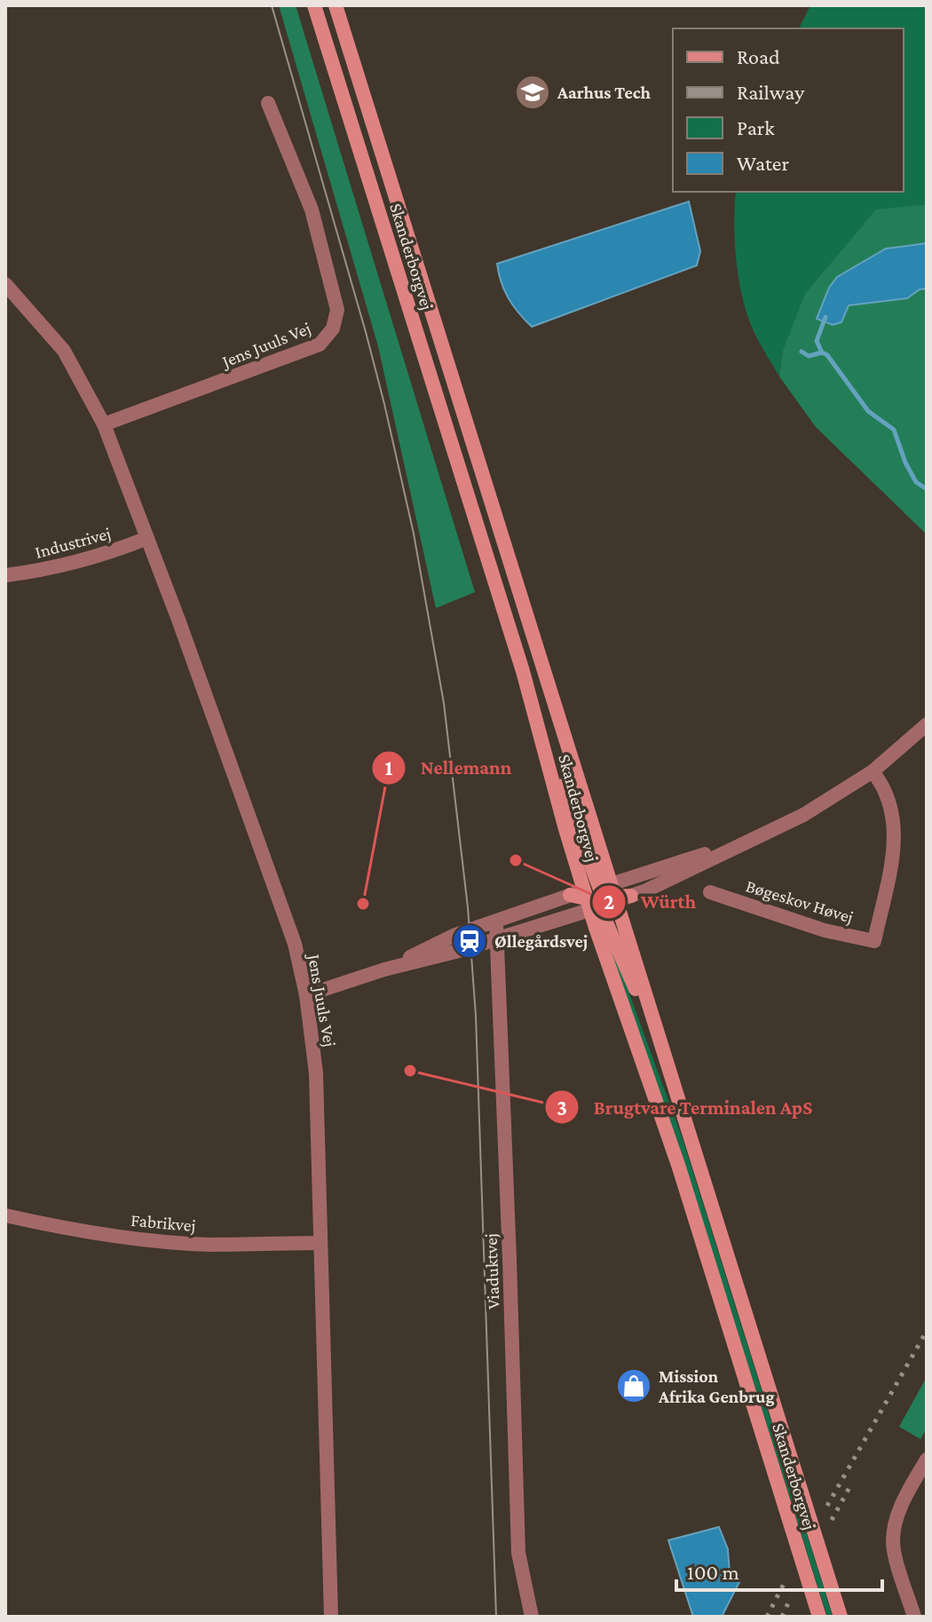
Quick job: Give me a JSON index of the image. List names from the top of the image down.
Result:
{
  "streets": {
    "main road": ["Skanderborgvej"],
    "street": [
      "Jens Juuls Vej",
      "Industrivej",
      "Bøgeskov Høvej",
      "Fabrikvej",
      "Viaduktvej"
    ]
  },
  "crossings": [
    ["Jens Juuls Vej", "Industrivej"],
    ["Jens Juuls Vej", "Fabrikvej"]
  ],
  "places": {
    "school or university": ["Aarhus Tech"],
    "other": ["Würth", "Nellemann", "Brugtvare Terminalen ApS"],
    "station": ["Øllegårdsvej"],
    "shop": ["Mission Afrika Genbrug"]
  },
  "legend": [
    "Road",
    "Railway",
    "Park",
    "Water"
  ],
  "scale_bar": "100 m"
}
